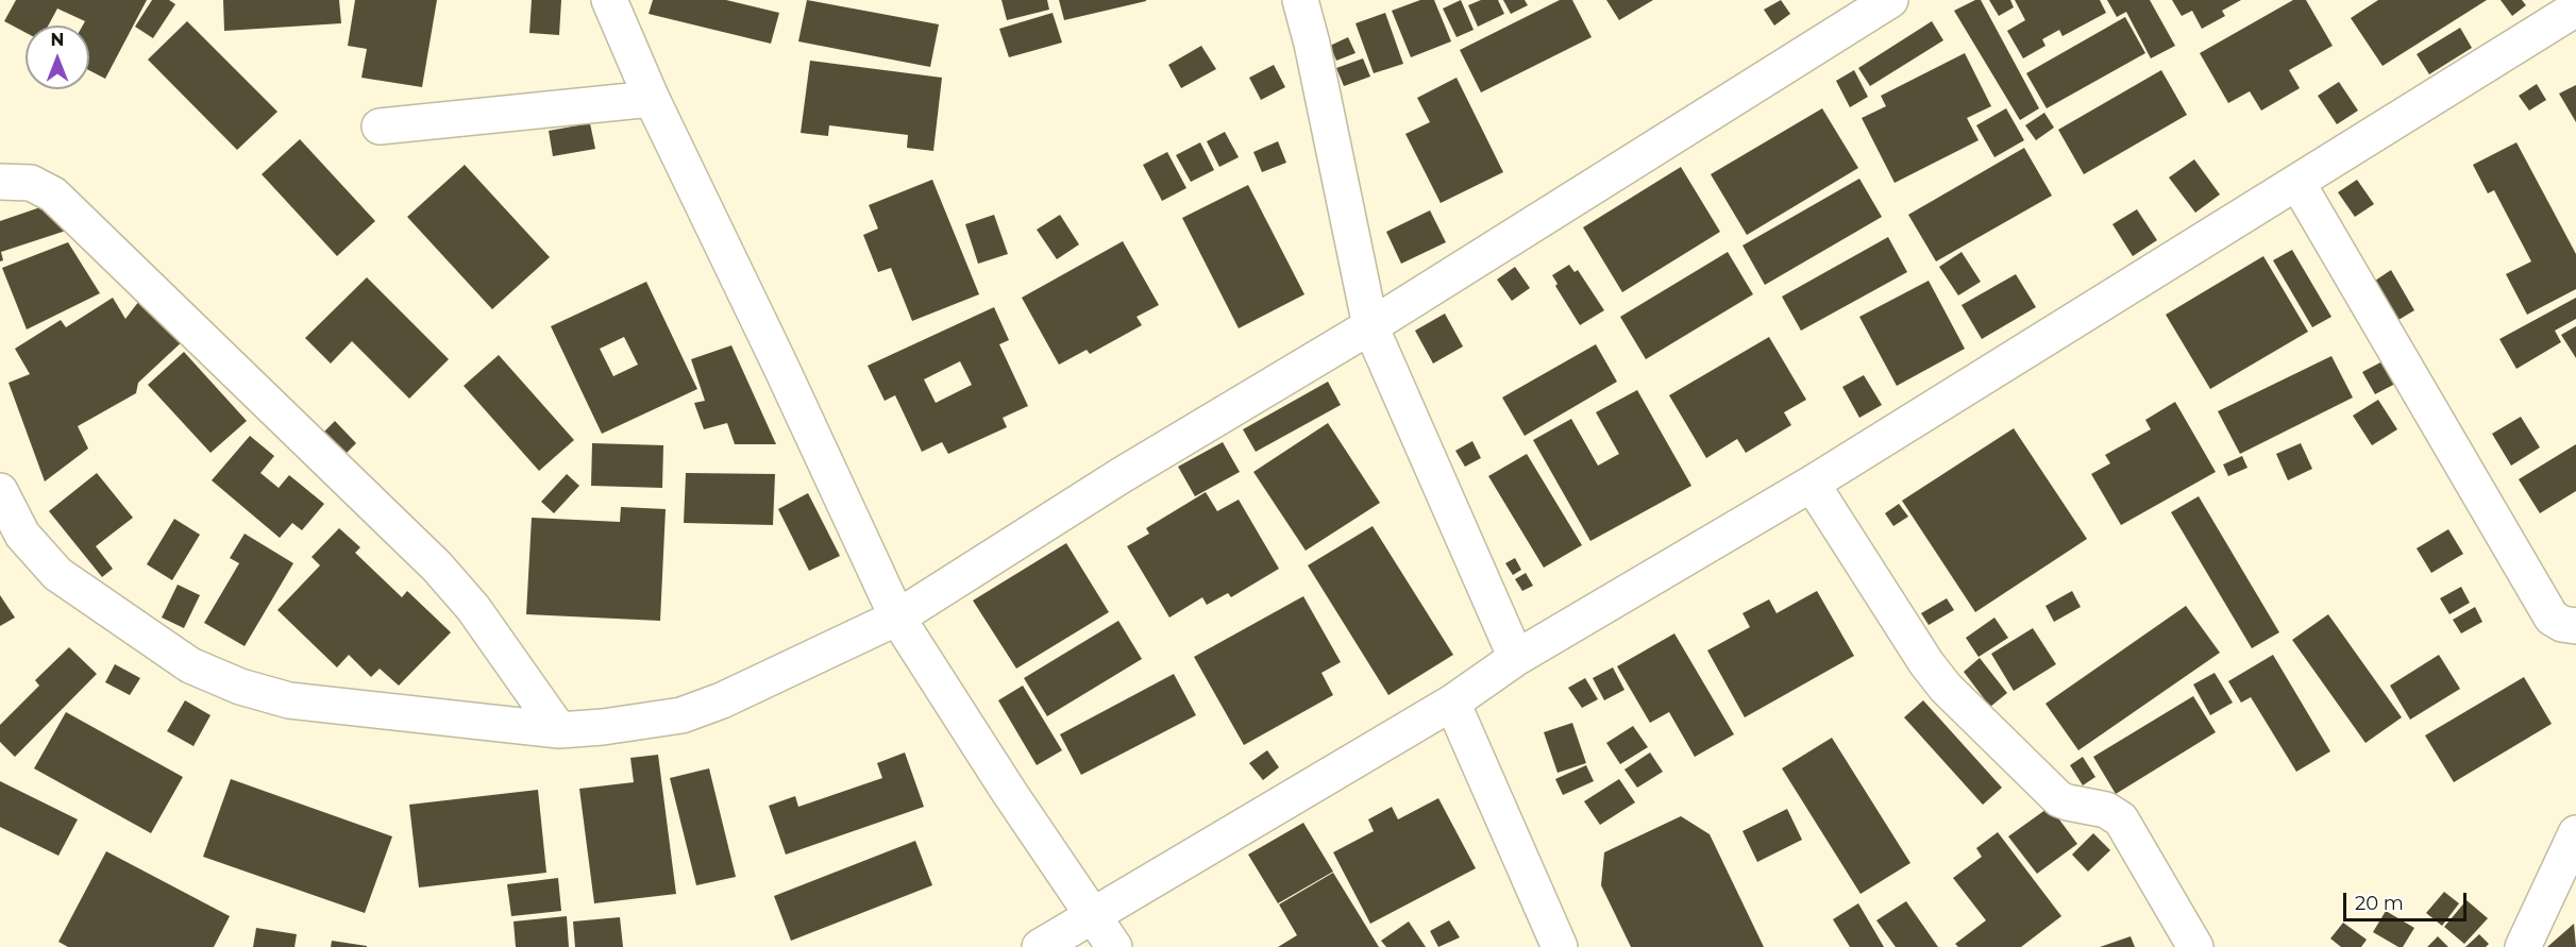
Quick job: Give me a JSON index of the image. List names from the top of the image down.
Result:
{
  "scale_bar": "20 m",
  "north": "top"
}
